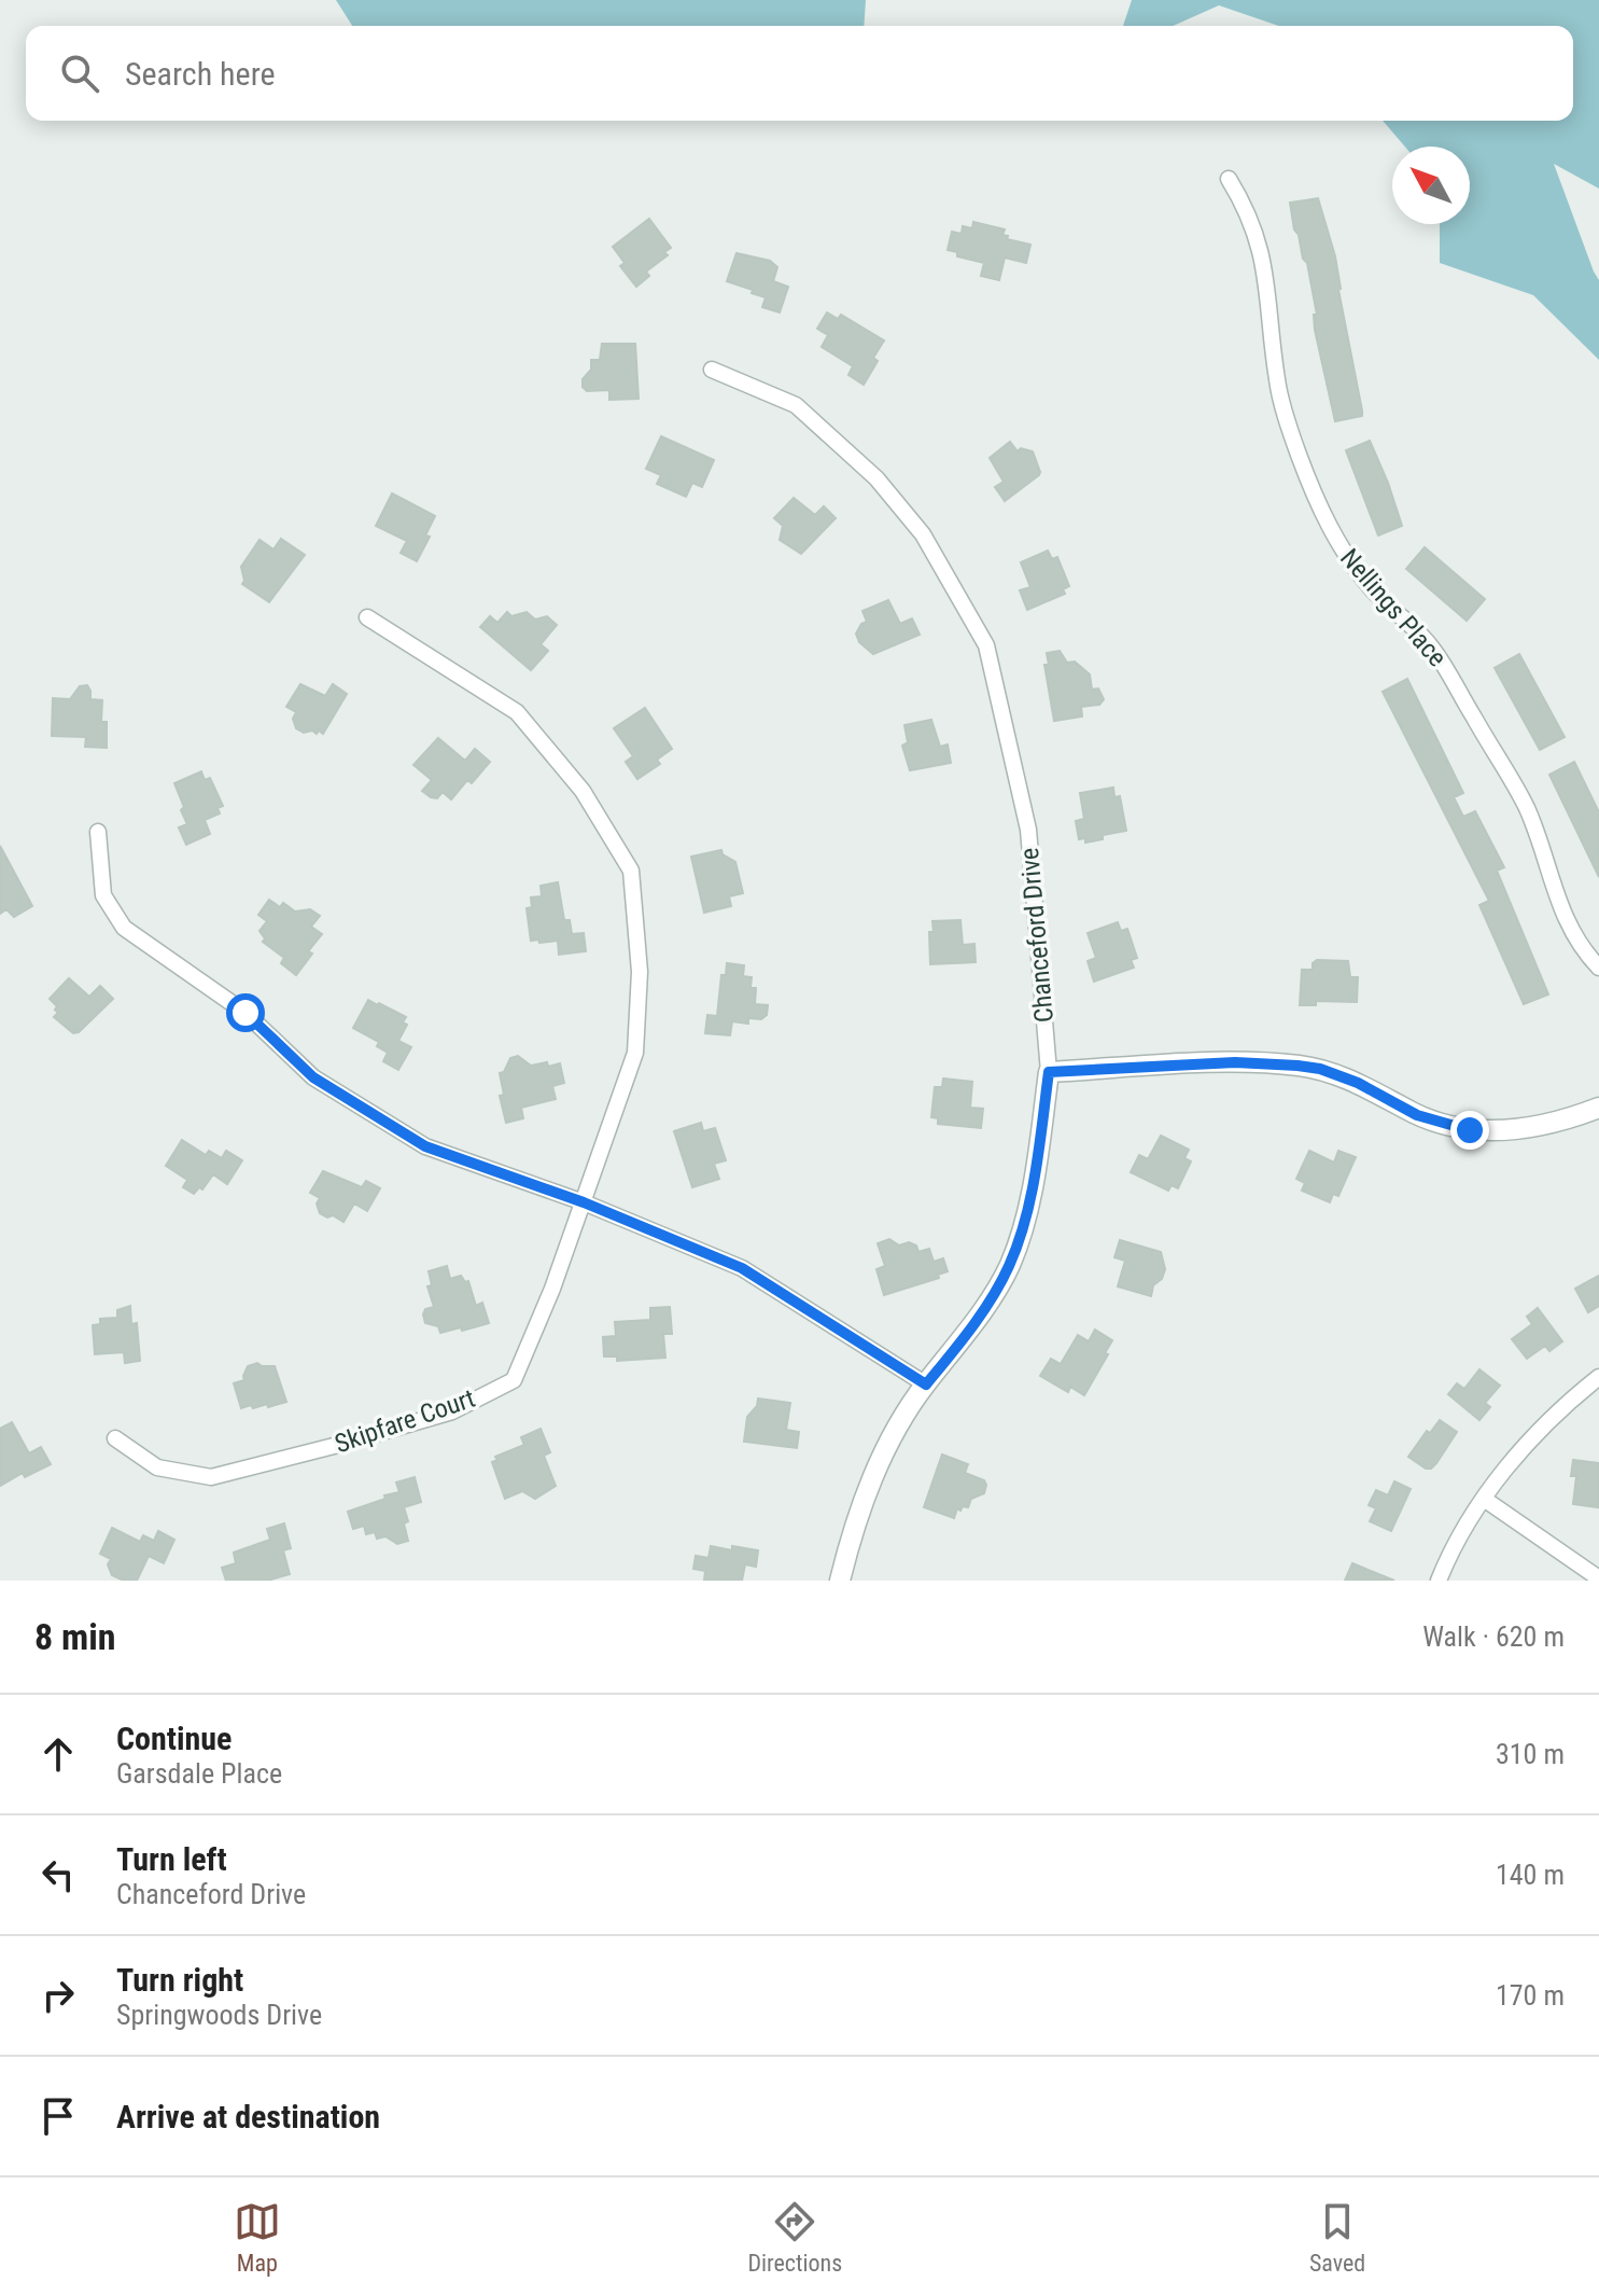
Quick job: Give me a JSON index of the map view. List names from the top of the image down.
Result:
{
  "streets": {
    "street": ["Nellings Place", "Chanceford Drive", "Skipfare Court"]
  },
  "north": "top left",
  "page": {
    "search": "Search here",
    "heading": ["8 min", "Walk · 620 m"],
    "list": [
      ["Continue", "Garsdale Place", "310 m"],
      ["Turn left", "Chanceford Drive", "140 m"],
      ["Turn right", "Springwoods Drive", "170 m"],
      "Arrive at destination"
    ],
    "nav": ["Map", "Directions", "Saved"]
  }
}
